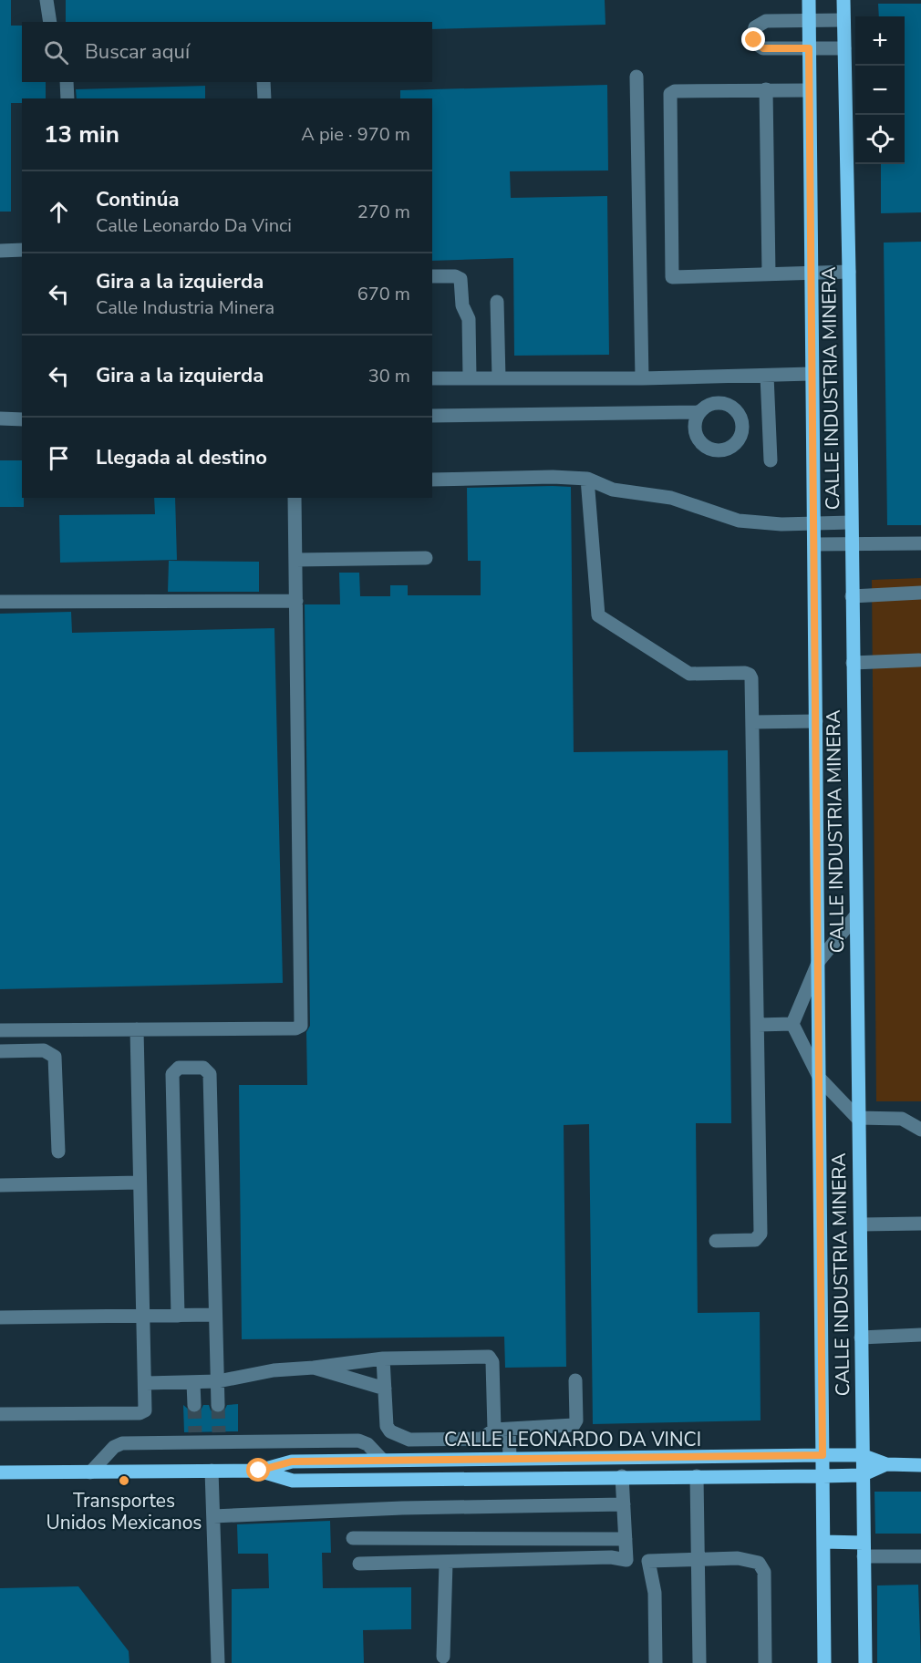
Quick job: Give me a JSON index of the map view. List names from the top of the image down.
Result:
{
  "streets": {
    "main road": ["CALLE INDUSTRIA MINERA", "CALLE LEONARDO DA VINCI"]
  },
  "crossings": [
    ["CALLE INDUSTRIA MINERA", "CALLE LEONARDO DA VINCI"]
  ],
  "places": ["Transportes Unidos Mexicanos"],
  "page": {
    "map_buttons": ["+", "−"],
    "search": "Buscar aquí",
    "heading": ["13 min", "A pie · 970 m"],
    "list": [
      ["Continúa", "Calle Leonardo Da Vinci", "270 m"],
      ["Gira a la izquierda", "Calle Industria Minera", "670 m"],
      ["Gira a la izquierda", "30 m"],
      "Llegada al destino"
    ]
  }
}
